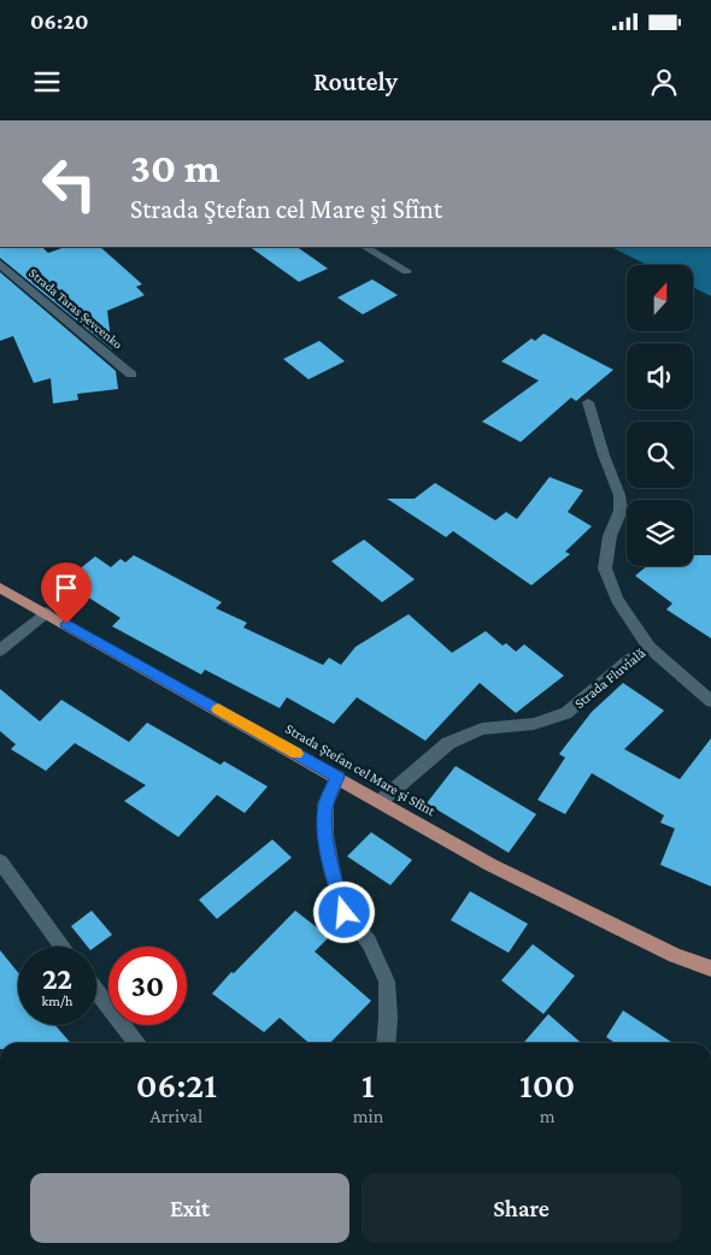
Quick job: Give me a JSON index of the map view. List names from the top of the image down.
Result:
{
  "streets": {
    "main road": ["Strada Ştefan cel Mare şi Sfînt"],
    "street": ["Strada Taras Șevcenko", "Strada Fluvială"]
  },
  "crossings": [
    ["Strada Fluvială", "Strada Ştefan cel Mare şi Sfînt"]
  ],
  "north": "top",
  "page": {
    "status": "06:20",
    "header": "Routely",
    "turn": ["30 m", "Strada Ştefan cel Mare şi Sfînt"],
    "speed": "22 km/h",
    "limit": "30",
    "eta": [
      "06:21",
      "Arrival",
      "1",
      "min",
      "100",
      "m"
    ],
    "buttons": ["Exit", "Share"]
  }
}
